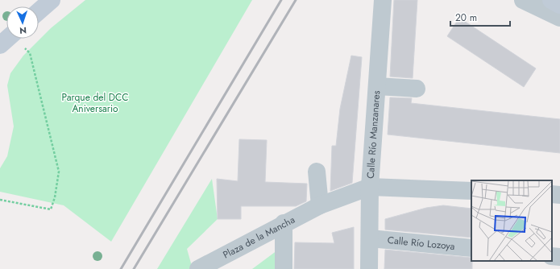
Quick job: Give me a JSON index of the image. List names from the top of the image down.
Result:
{
  "streets": {
    "street": ["Calle Río Manzanares", "Plaza de la Mancha", "Calle Río Lozoya"]
  },
  "crossings": [
    ["Calle Río Manzanares", "Plaza de la Mancha"],
    ["Calle Río Manzanares", "Calle Río Lozoya"]
  ],
  "parks": ["Parque del DCC Aniversario"],
  "scale_bar": "20 m",
  "north": "bottom"
}
